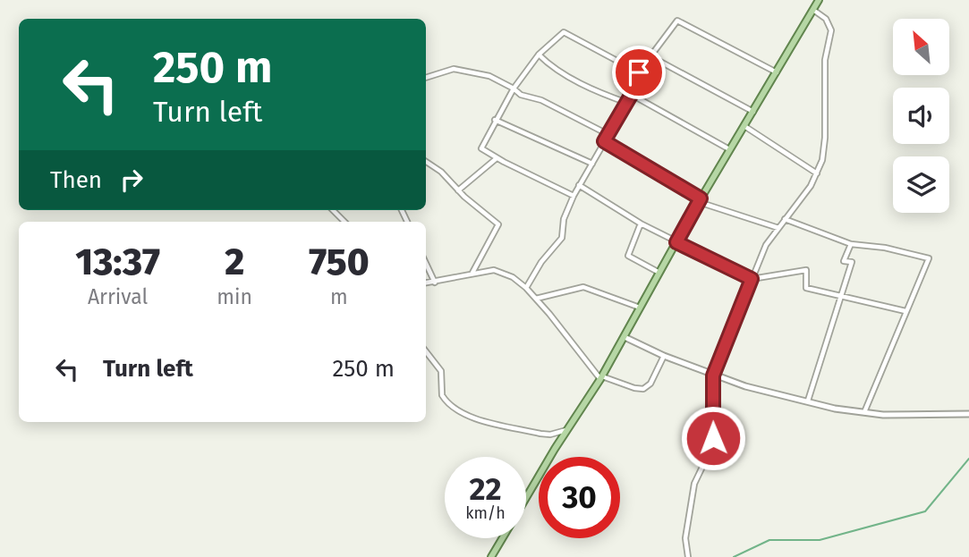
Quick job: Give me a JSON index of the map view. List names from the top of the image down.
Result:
{
  "north": "top left",
  "page": {
    "turn": ["250 m", "Turn left"],
    "then": "Then",
    "eta": [
      "13:37",
      "Arrival",
      "2",
      "min",
      "750",
      "m"
    ],
    "list": [
      {
        "name": "Turn left",
        "value": "250 m"
      }
    ],
    "speed": "22 km/h",
    "limit": "30"
  }
}
